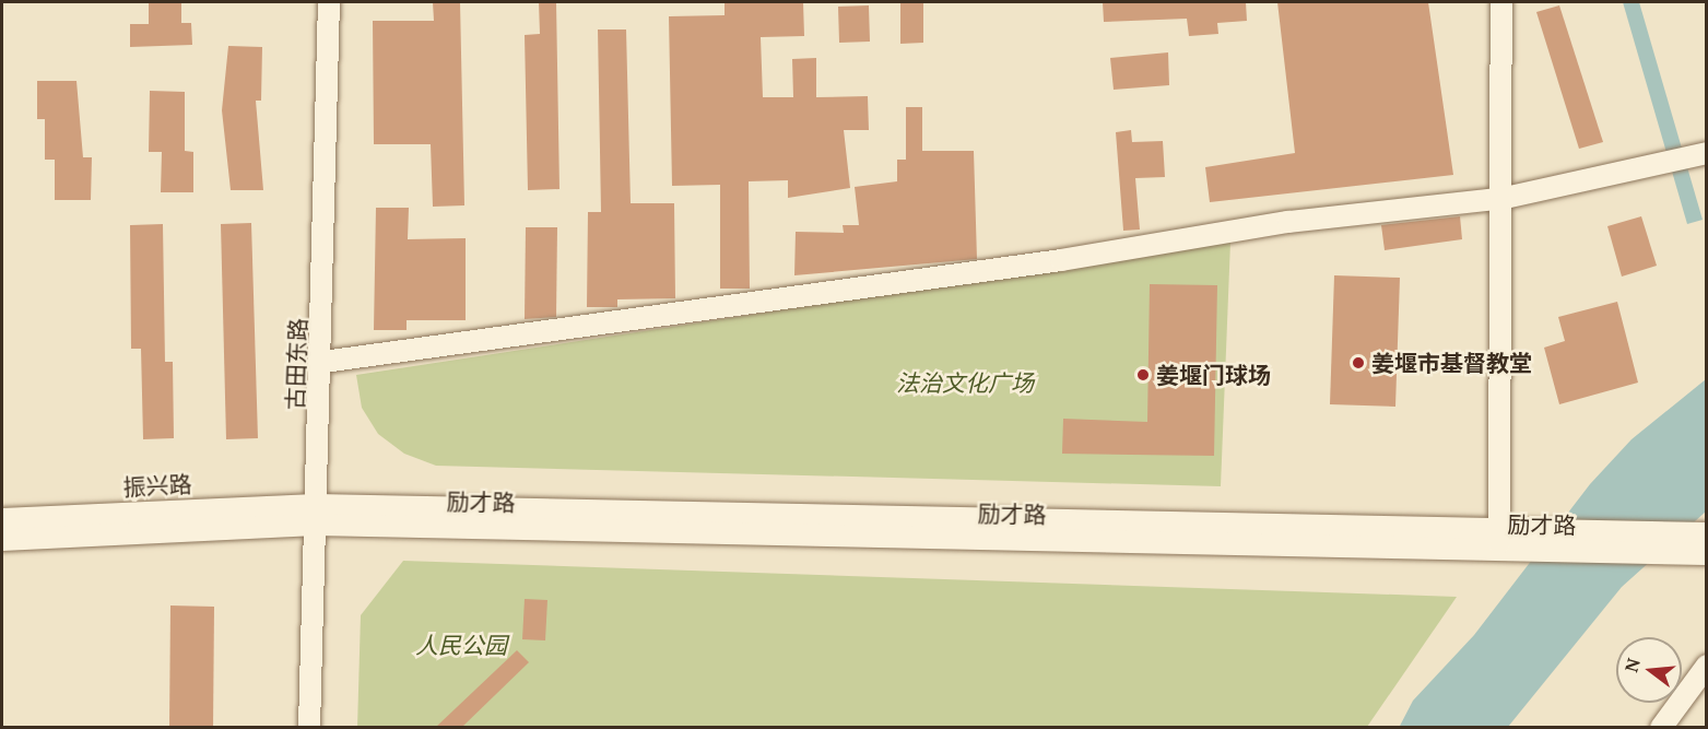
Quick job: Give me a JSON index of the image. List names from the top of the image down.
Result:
{
  "streets": {
    "street": ["古田东路", "振兴路", "励才路"]
  },
  "crossings": [
    ["古田东路", "振兴路"],
    ["古田东路", "励才路"],
    ["振兴路", "励才路"]
  ],
  "parks": ["法治文化广场", "人民公园"],
  "places": ["姜堰市基督教堂", "姜堰门球场"],
  "north": "left"
}
